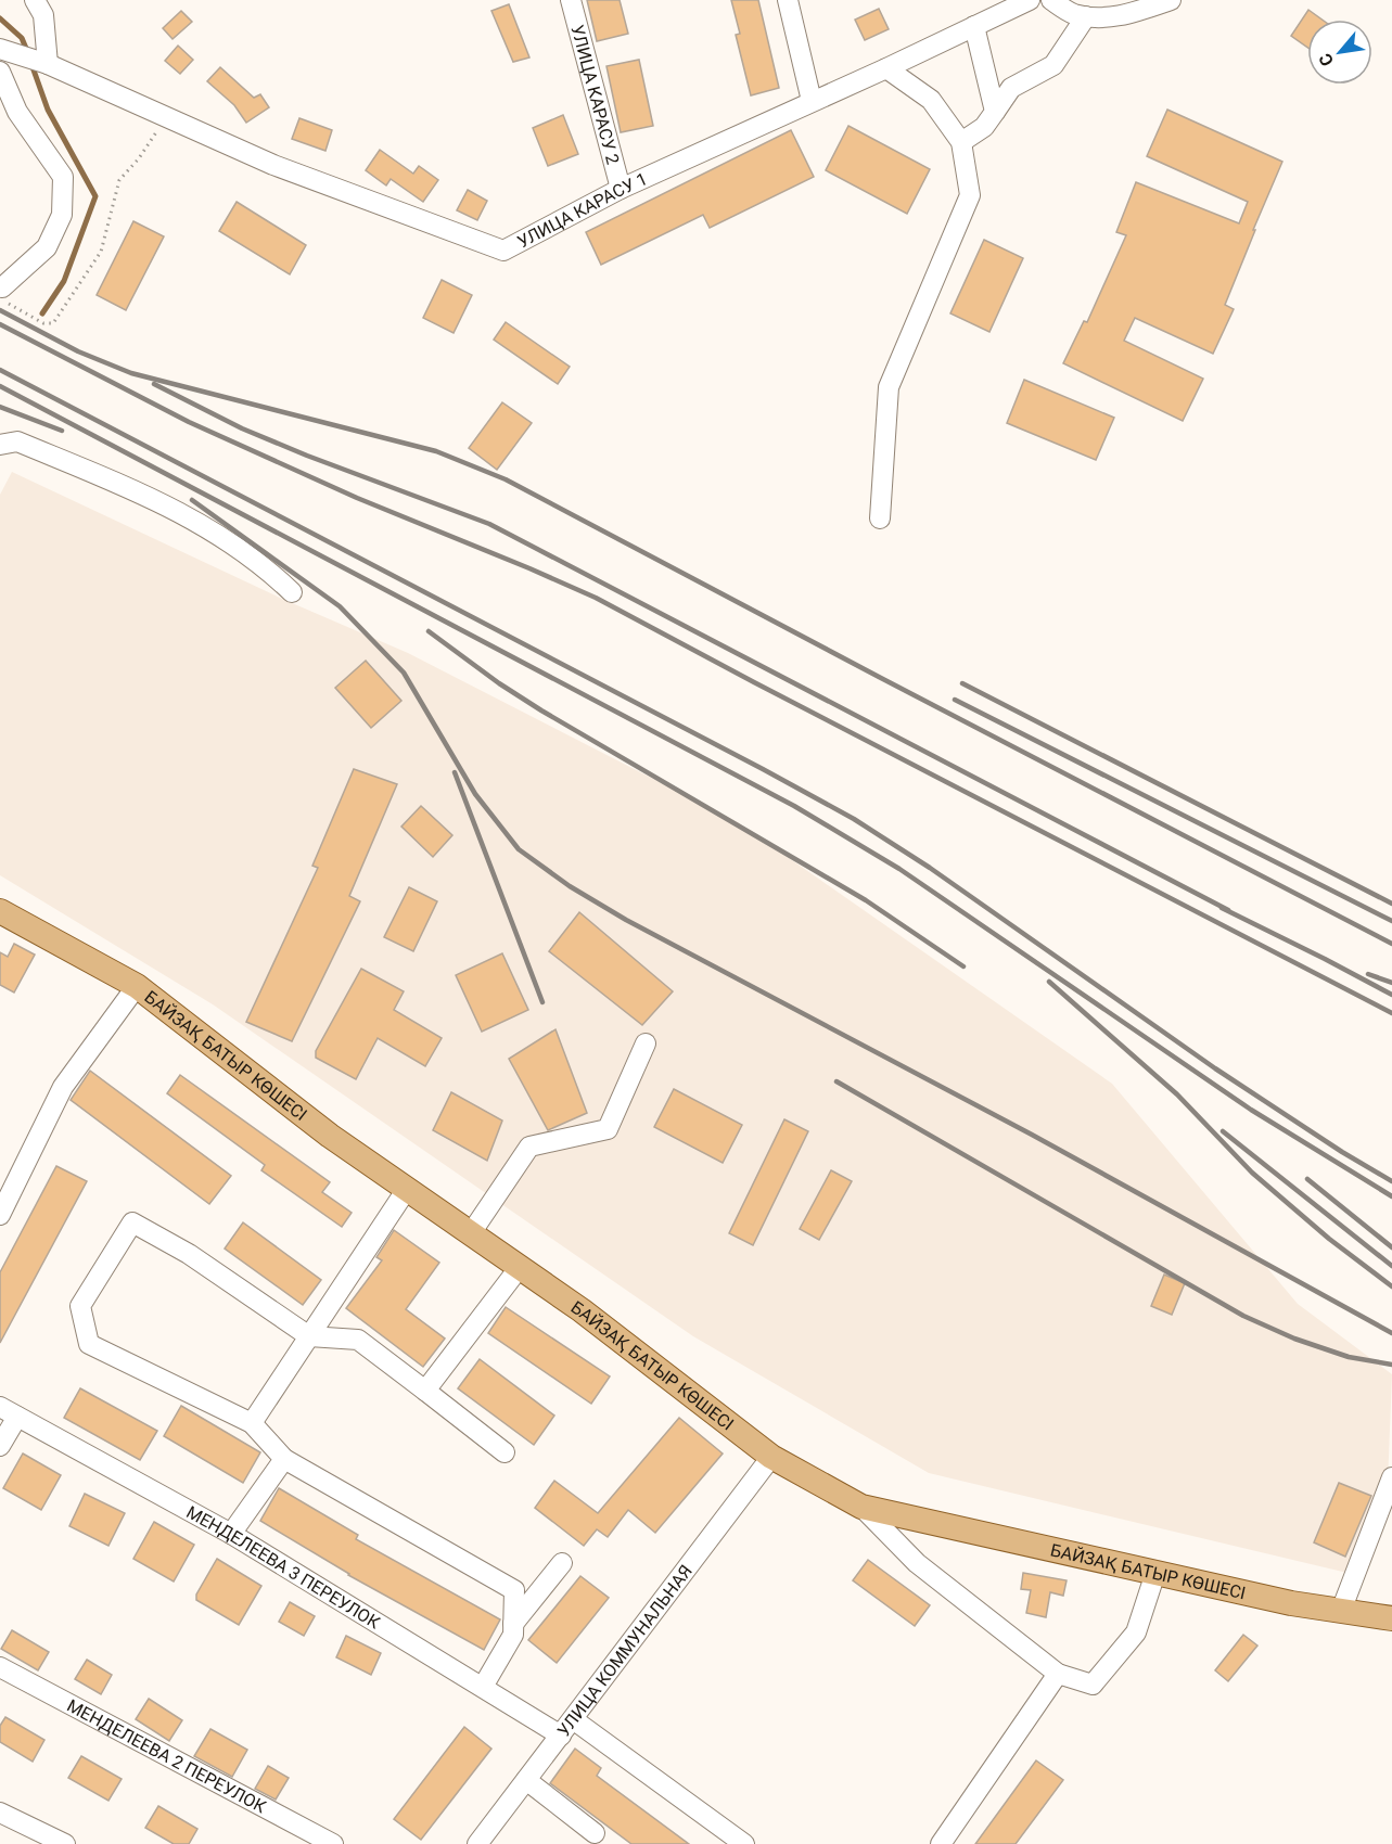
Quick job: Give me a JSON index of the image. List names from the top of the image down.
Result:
{
  "streets": {
    "main road": ["БАЙЗАҚ БАТЫР КӨШЕСІ"],
    "street": [
      "УЛИЦА КАРАСУ 2",
      "УЛИЦА КАРАСУ 1",
      "МЕНДЕЛЕЕВА 3 ПЕРЕУЛОК",
      "УЛИЦА КОММУНАЛЬНАЯ",
      "МЕНДЕЛЕЕВА 2 ПЕРЕУЛОК"
    ]
  },
  "crossings": [
    ["УЛИЦА КАРАСУ 2", "УЛИЦА КАРАСУ 1"],
    ["БАЙЗАҚ БАТЫР КӨШЕСІ", "УЛИЦА КОММУНАЛЬНАЯ"],
    ["МЕНДЕЛЕЕВА 3 ПЕРЕУЛОК", "УЛИЦА КОММУНАЛЬНАЯ"]
  ],
  "north": "bottom left"
}
